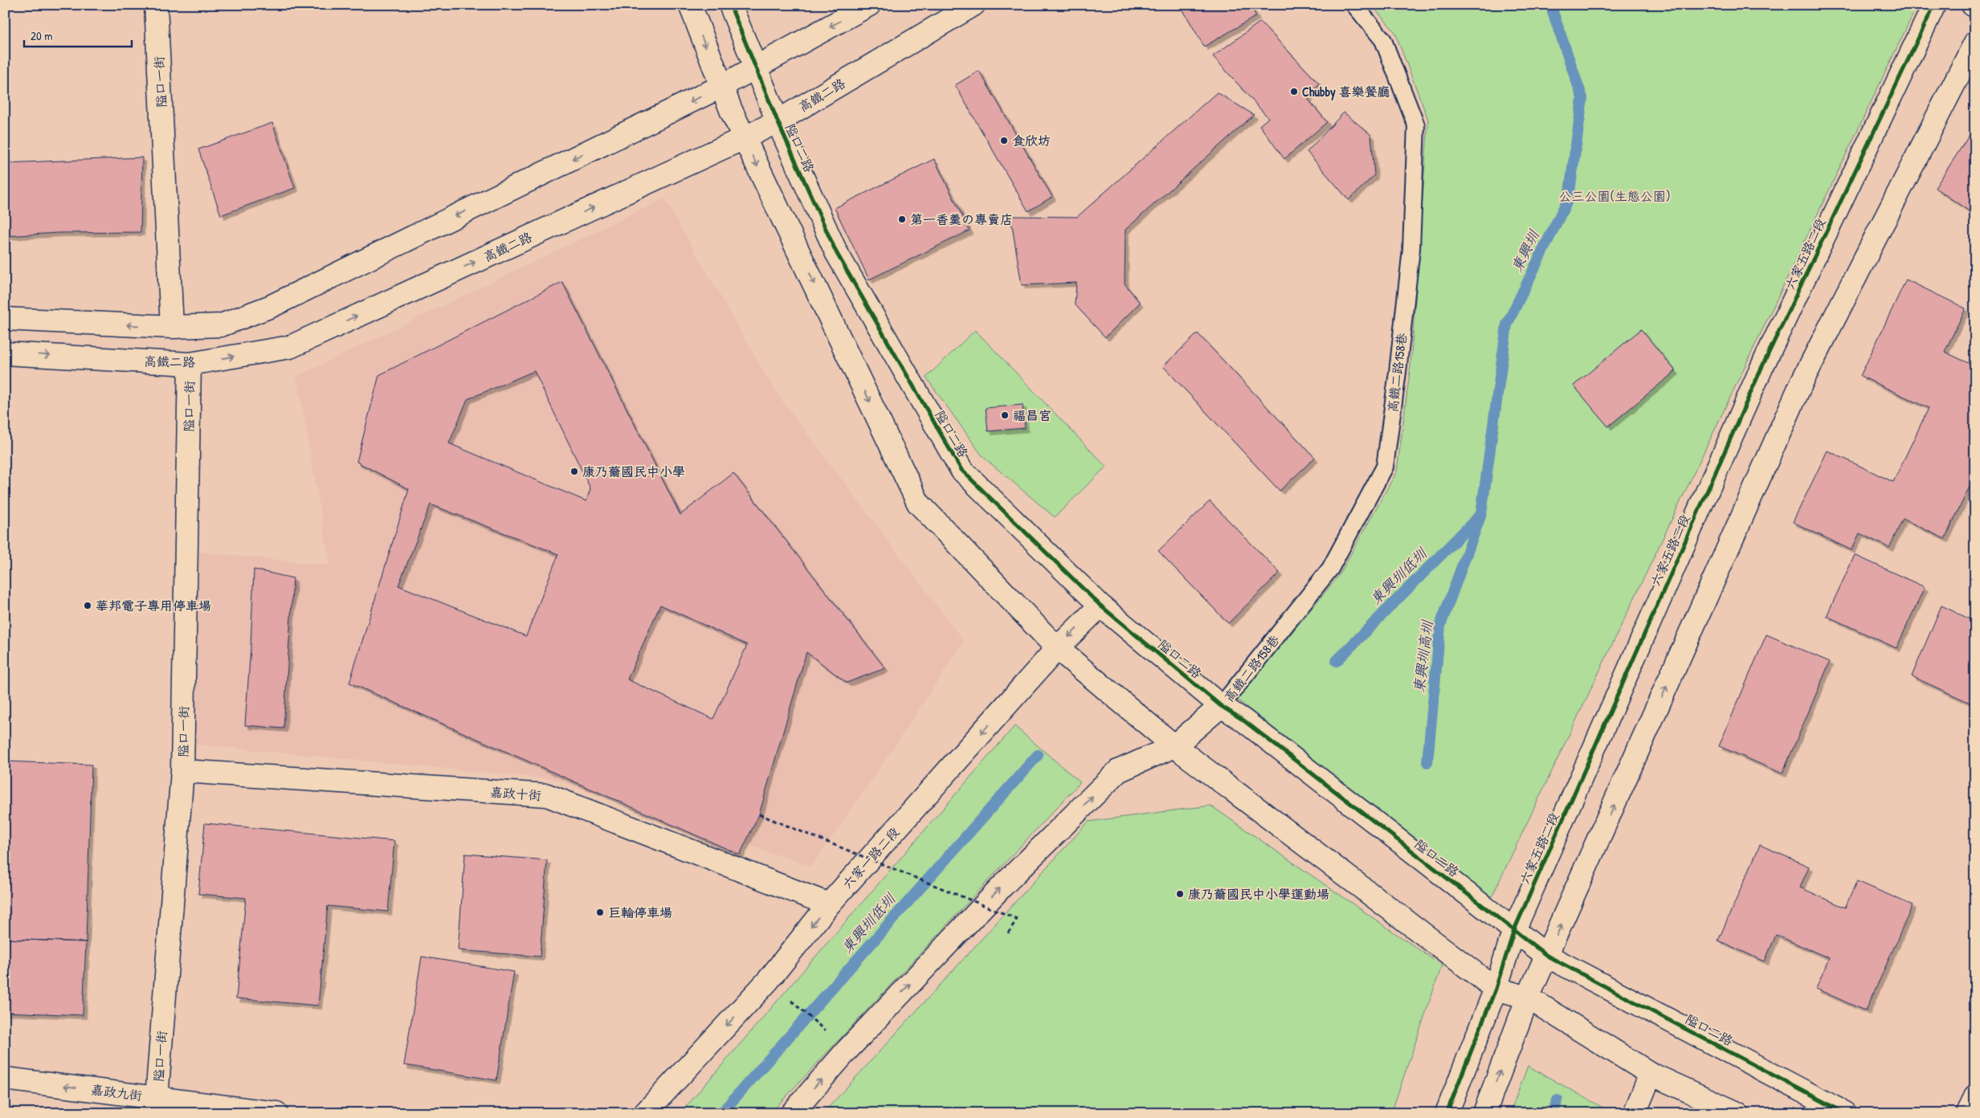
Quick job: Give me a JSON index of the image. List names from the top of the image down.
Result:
{
  "streets": {
    "street": [
      "隘口一街",
      "高鐵二路",
      "隘口二路",
      "六家五路二段",
      "嘉政十街",
      "六家一路二段",
      "嘉政九街"
    ],
    "lane": ["高鐵二路158巷"]
  },
  "crossings": [
    ["隘口一街", "高鐵二路"],
    ["隘口一街", "嘉政十街"],
    ["隘口一街", "嘉政九街"],
    ["高鐵二路", "隘口二路"],
    ["隘口二路", "六家五路二段"],
    ["隘口二路", "高鐵二路158巷"],
    ["隘口二路", "六家一路二段"],
    ["嘉政十街", "六家一路二段"]
  ],
  "one_way": ["嘉政九街"],
  "water": ["東興圳", "東興圳低圳", "東興圳高圳"],
  "parks": ["公三公園(生態公園)"],
  "places": [
    "Chubby 喜樂餐廳",
    "食欣坊",
    "第一香羹の專賣店",
    "福昌宮",
    "康乃薾國民中小學",
    "華邦電子專用停車場",
    "康乃薾國民中小學運動場",
    "巨輪停車場"
  ],
  "scale_bar": "20 m"
}
